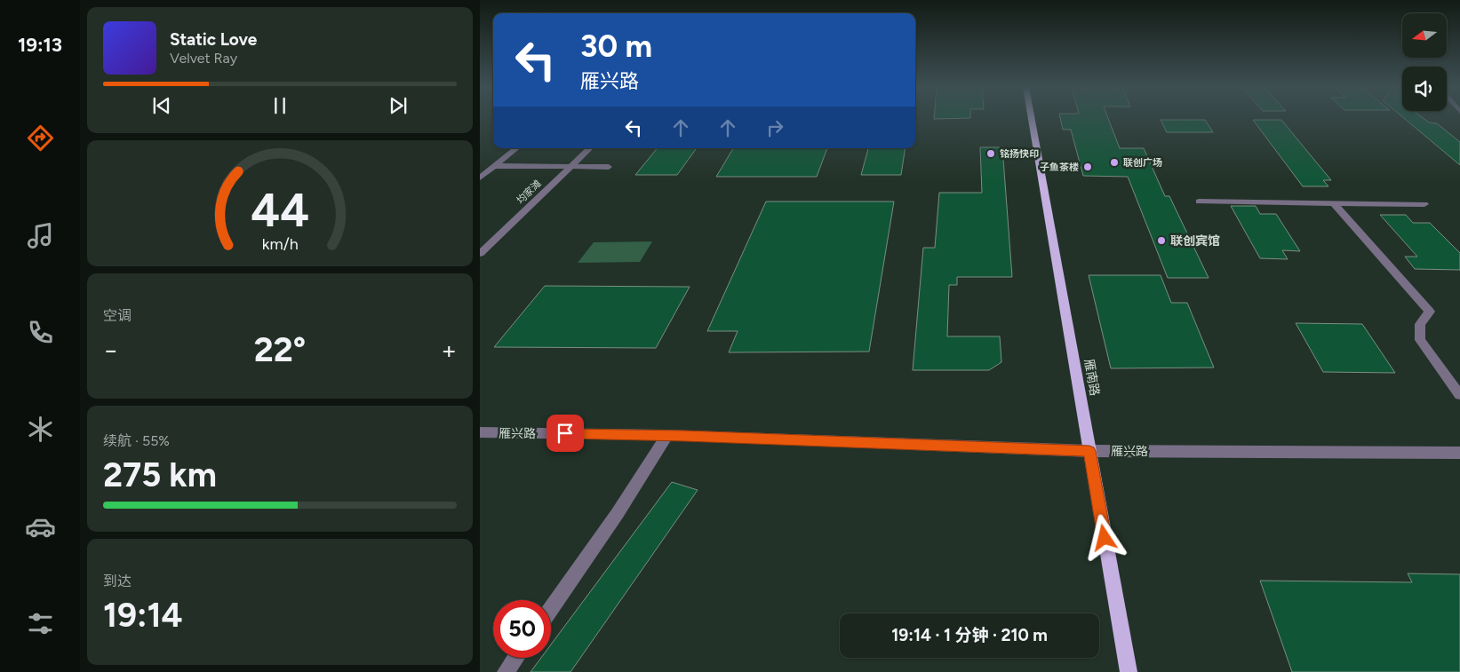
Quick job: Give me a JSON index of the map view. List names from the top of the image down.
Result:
{
  "streets": {
    "main road": ["雁南路"],
    "street": ["均家滩", "雁兴路"]
  },
  "crossings": [
    ["雁南路", "雁兴路"]
  ],
  "places": [
    "铭扬快印",
    "联创广场",
    "子鱼茶楼",
    "联创宾馆"
  ],
  "north": "left",
  "page": {
    "tabs": "19:13",
    "turn": ["30 m", "雁兴路"],
    "song": ["Static Love", "Velvet Ray"],
    "tile": [
      "空调",
      ["续航 · 55%", "275 km"],
      ["到达", "19:14"]
    ],
    "heat": ["−", "22°", "+"],
    "limit": "50",
    "trip": "19:14 · 1 分钟 · 210 m",
    "gauge": ["44", "km/h"]
  }
}
